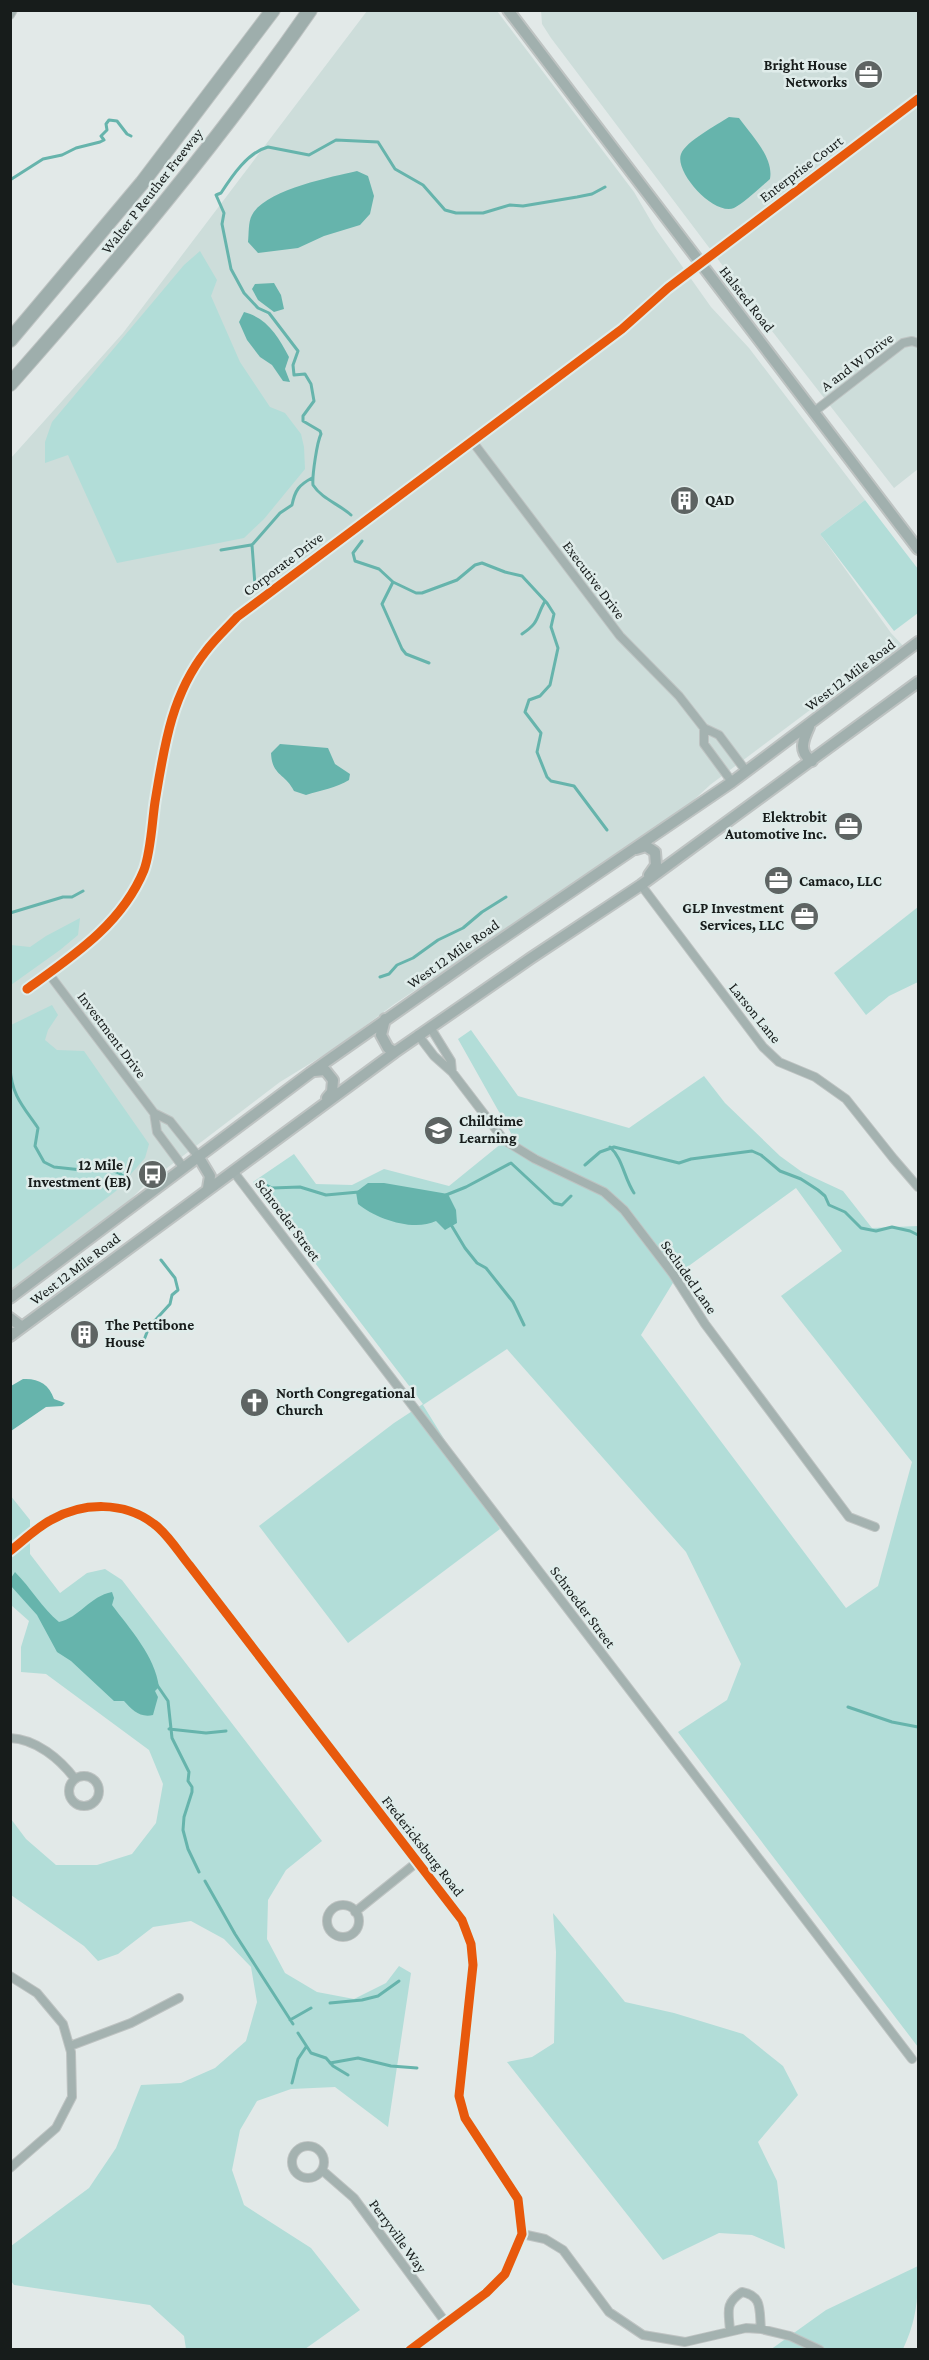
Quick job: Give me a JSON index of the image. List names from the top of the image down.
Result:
{
  "streets": {
    "highway": ["Walter P Reuther Freeway"],
    "main road": ["Halsted Road", "West 12 Mile Road"],
    "street": [
      "Enterprise Court",
      "A and W Drive",
      "Corporate Drive",
      "Executive Drive",
      "Larson Lane",
      "Investment Drive",
      "Schroeder Street",
      "Secluded Lane",
      "Fredericksburg Road",
      "Perryville Way"
    ]
  },
  "crossings": [
    ["Enterprise Court", "Halsted Road"],
    ["Enterprise Court", "Corporate Drive"],
    ["Halsted Road", "A and W Drive"],
    ["Halsted Road", "Corporate Drive"],
    ["Corporate Drive", "Executive Drive"],
    ["Corporate Drive", "Investment Drive"],
    ["Executive Drive", "West 12 Mile Road"],
    ["West 12 Mile Road", "Larson Lane"],
    ["West 12 Mile Road", "Investment Drive"],
    ["West 12 Mile Road", "Schroeder Street"],
    ["West 12 Mile Road", "Secluded Lane"],
    ["Fredericksburg Road", "Perryville Way"]
  ],
  "places": {
    "office": [
      "Bright House Networks",
      "Elektrobit Automotive Inc.",
      "Camaco, LLC",
      "GLP Investment Services, LLC"
    ],
    "building": ["QAD", "The Pettibone House"],
    "school or university": ["Childtime Learning"],
    "bus stop": ["12 Mile / Investment (EB)"],
    "church": ["North Congregational Church"]
  }
}
